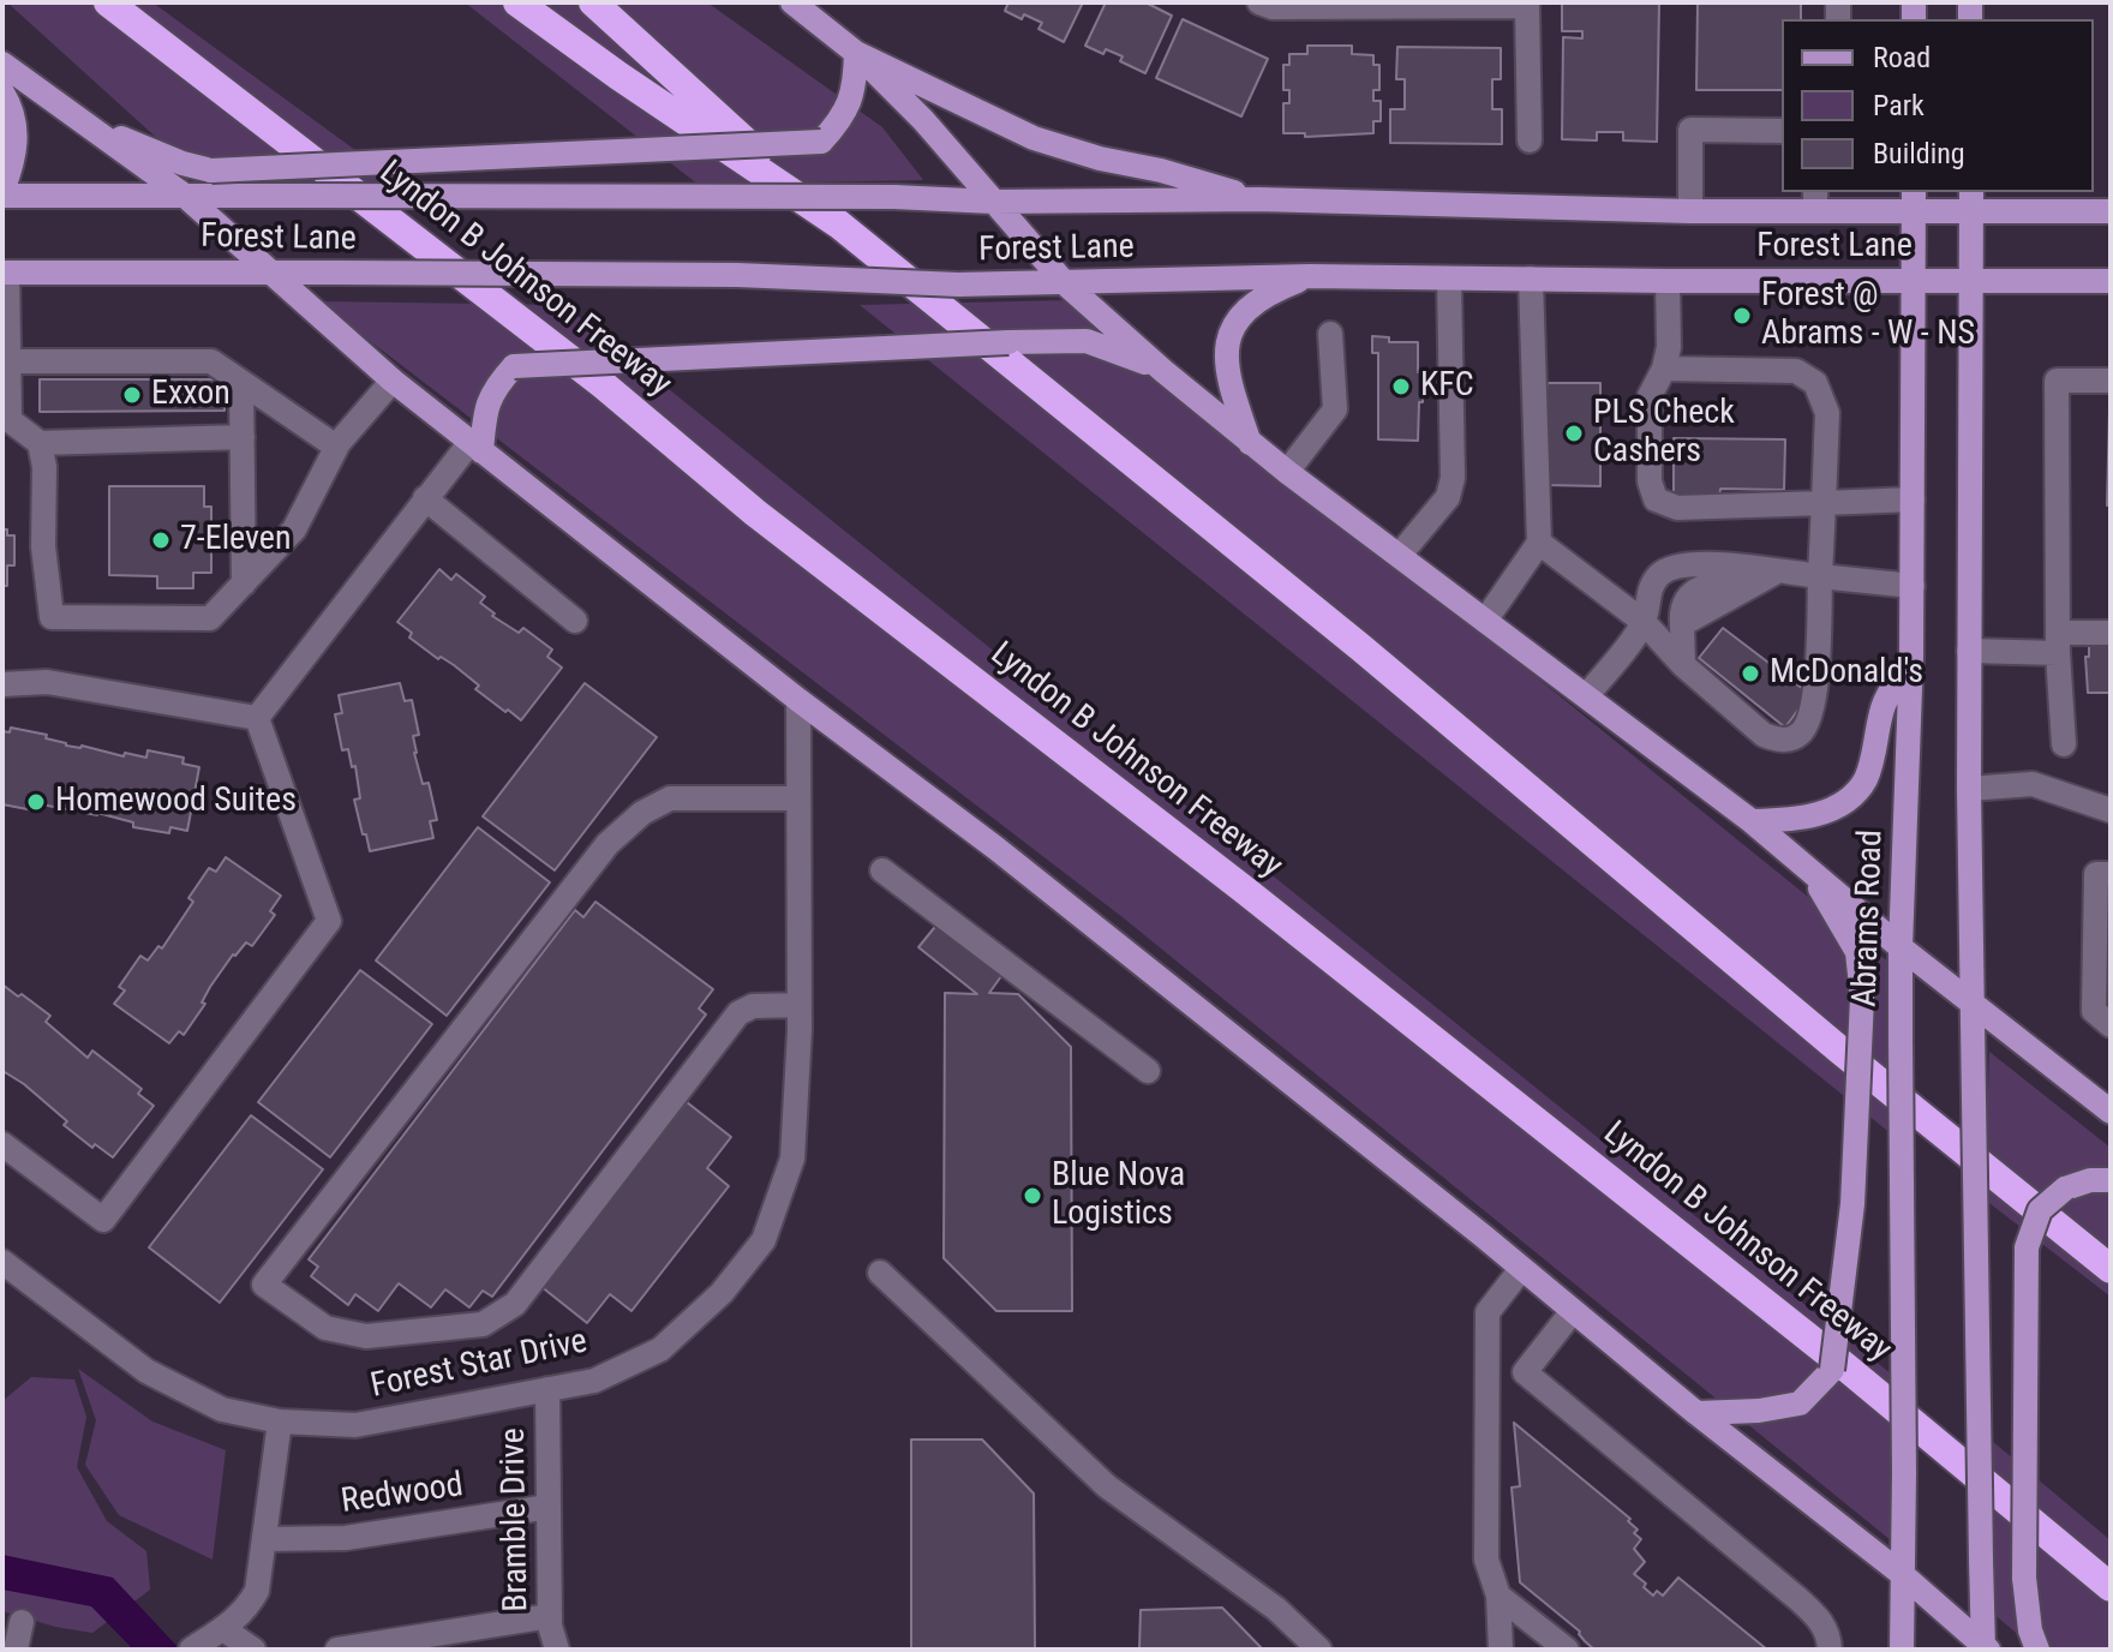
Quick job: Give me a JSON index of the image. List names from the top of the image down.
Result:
{
  "streets": {
    "highway": ["Lyndon B Johnson Freeway"],
    "main road": ["Forest Lane", "Abrams Road"],
    "street": ["Forest Star Drive", "Redwood", "Bramble Drive"]
  },
  "crossings": [
    ["Forest Lane", "Abrams Road"],
    ["Forest Star Drive", "Bramble Drive"],
    ["Redwood", "Bramble Drive"]
  ],
  "places": [
    "Forest @ Abrams - W - NS",
    "KFC",
    "Exxon",
    "PLS Check Cashers",
    "7-Eleven",
    "McDonald's",
    "Homewood Suites",
    "Blue Nova Logistics"
  ],
  "legend": ["Road", "Park", "Building"]
}
